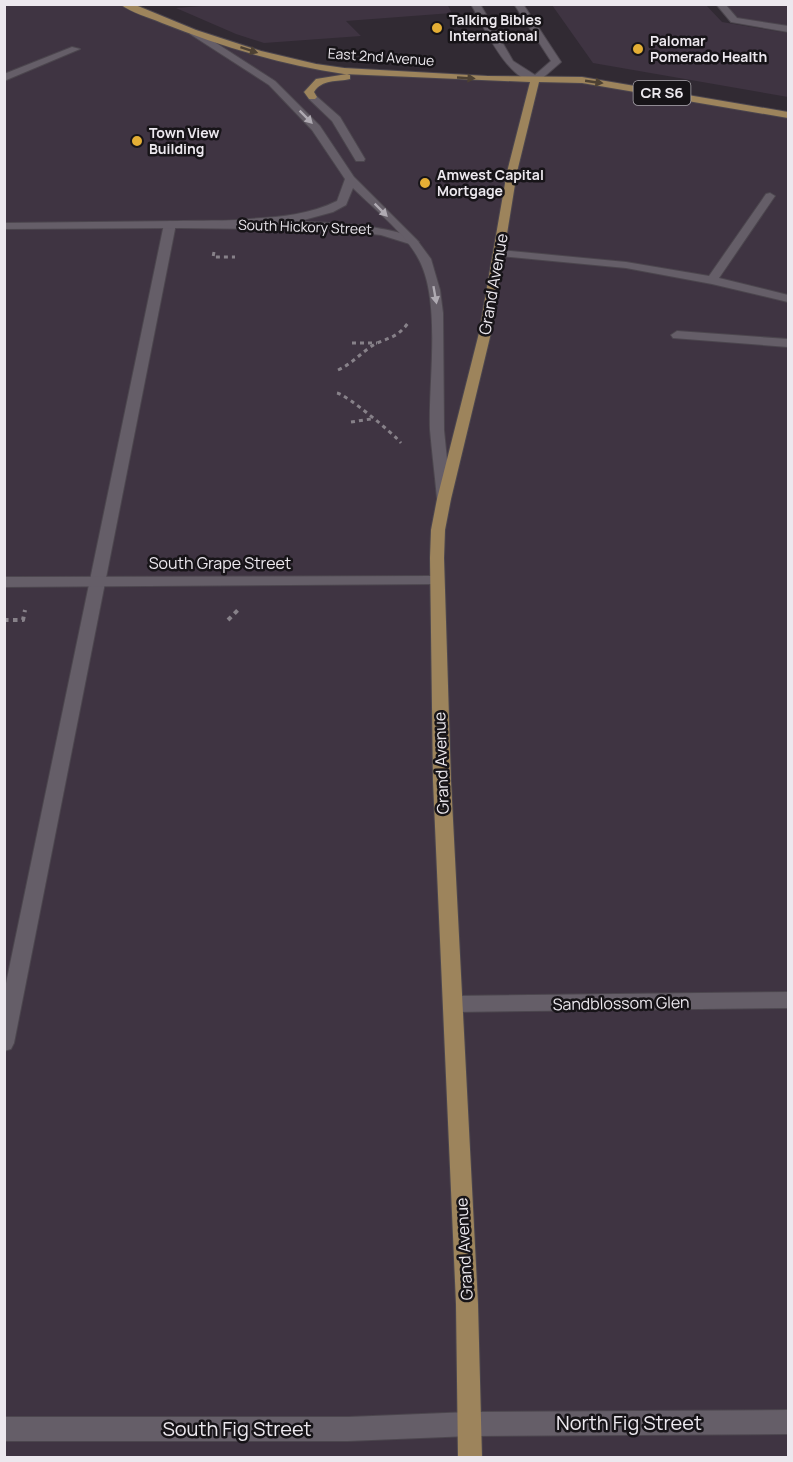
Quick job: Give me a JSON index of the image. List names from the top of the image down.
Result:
{
  "streets": {
    "main road": [
      "East 2nd Avenue",
      "CR S6",
      "South Hickory Street",
      "Grand Avenue",
      "South Grape Street",
      "Sandblossom Glen",
      "North Fig Street",
      "South Fig Street"
    ]
  },
  "crossings": [
    ["East 2nd Avenue", "CR S6"],
    ["East 2nd Avenue", "South Hickory Street"],
    ["East 2nd Avenue", "Grand Avenue"],
    ["CR S6", "Grand Avenue"],
    ["Grand Avenue", "South Grape Street"],
    ["Grand Avenue", "Sandblossom Glen"],
    ["Grand Avenue", "North Fig Street"],
    ["Grand Avenue", "South Fig Street"],
    ["North Fig Street", "South Fig Street"]
  ],
  "one_way": ["East 2nd Avenue"],
  "places": [
    "Talking Bibles International",
    "Palomar Pomerado Health",
    "Town View Building",
    "Amwest Capital Mortgage"
  ]
}
